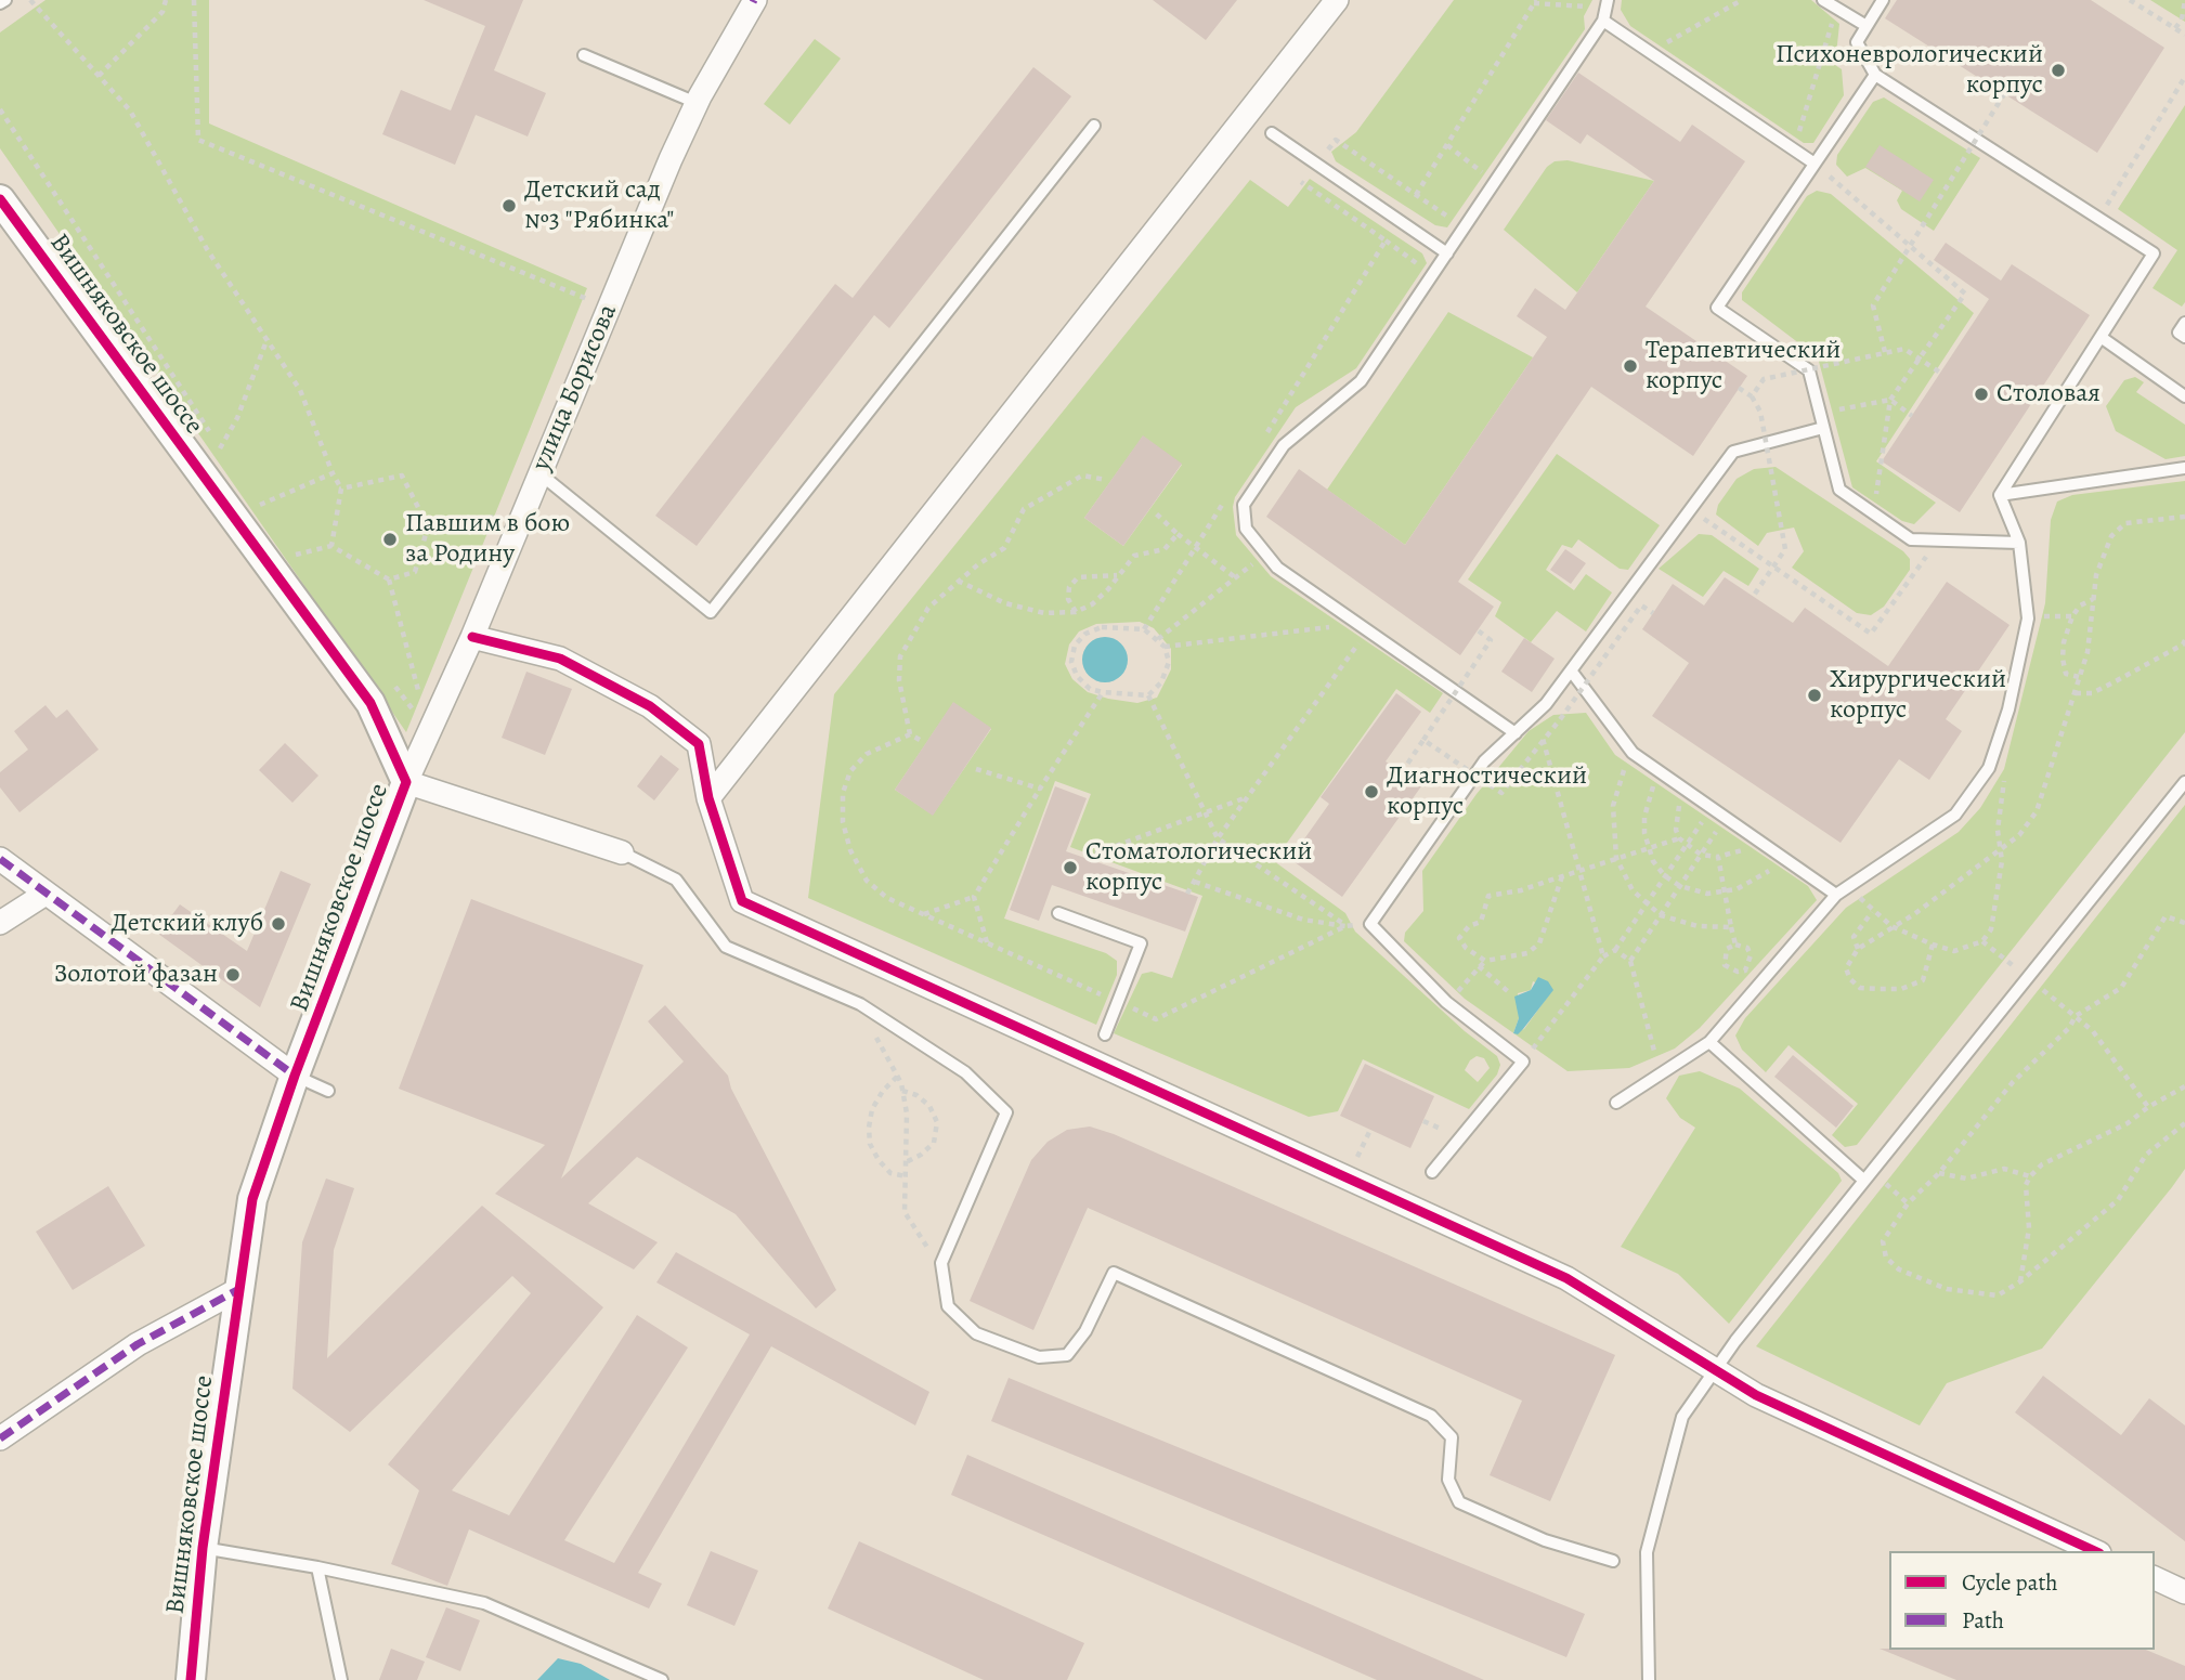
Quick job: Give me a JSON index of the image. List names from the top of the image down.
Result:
{
  "streets": {
    "street": ["Вишняковское шоссе", "улица Борисова"]
  },
  "crossings": [
    ["Вишняковское шоссе", "улица Борисова"]
  ],
  "places": [
    "Психоневрологический корпус",
    "Детский сад №3 \"Рябинка\"",
    "Терапевтический корпус",
    "Столовая",
    "Павшим в бою за Родину",
    "Хирургический корпус",
    "Диагностический корпус",
    "Стоматологический корпус",
    "Детский клуб",
    "Золотой фазан"
  ],
  "legend": ["Cycle path", "Path"]
}
